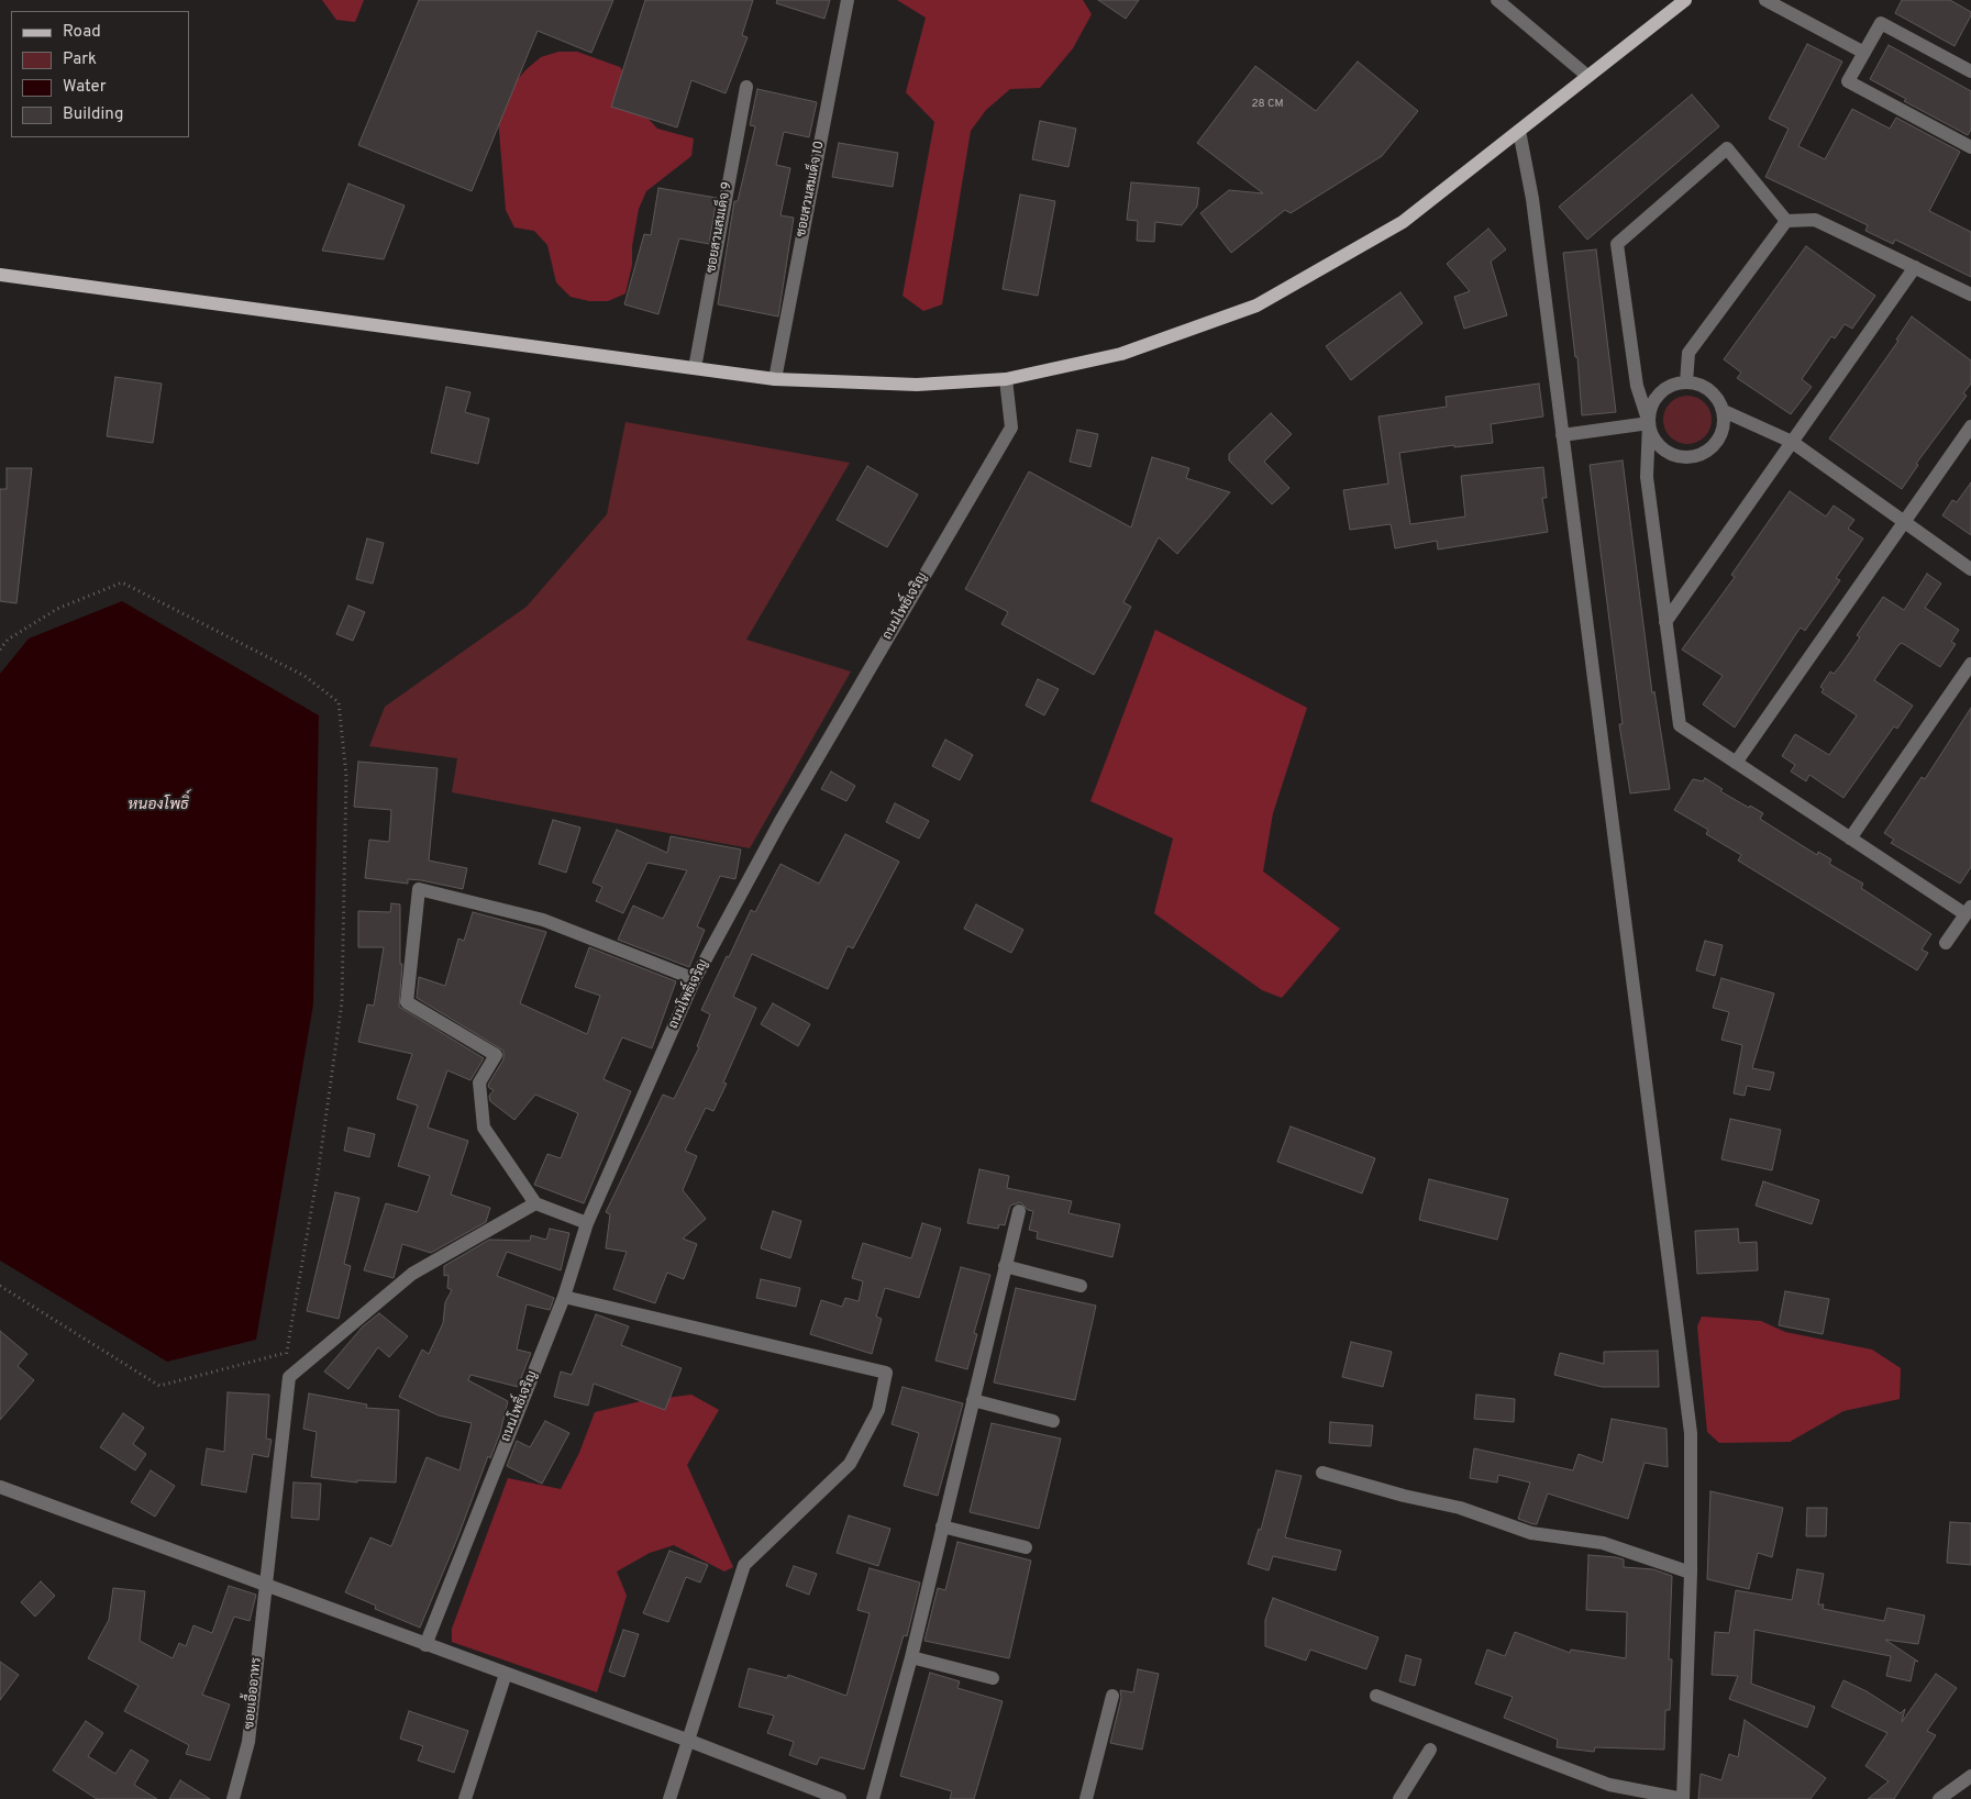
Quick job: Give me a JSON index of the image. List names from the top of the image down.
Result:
{
  "streets": {
    "street": [
      "ซอยสวนสมเด็จ 10",
      "ซอยสวนสมเด็จ 9",
      "ถนนโพธิ์เจริญ",
      "ซอยเอื้ออาทร"
    ]
  },
  "water": ["หนองโพธิ์"],
  "house_numbers": ["28 CM"],
  "legend": [
    "Road",
    "Park",
    "Water",
    "Building"
  ]
}
